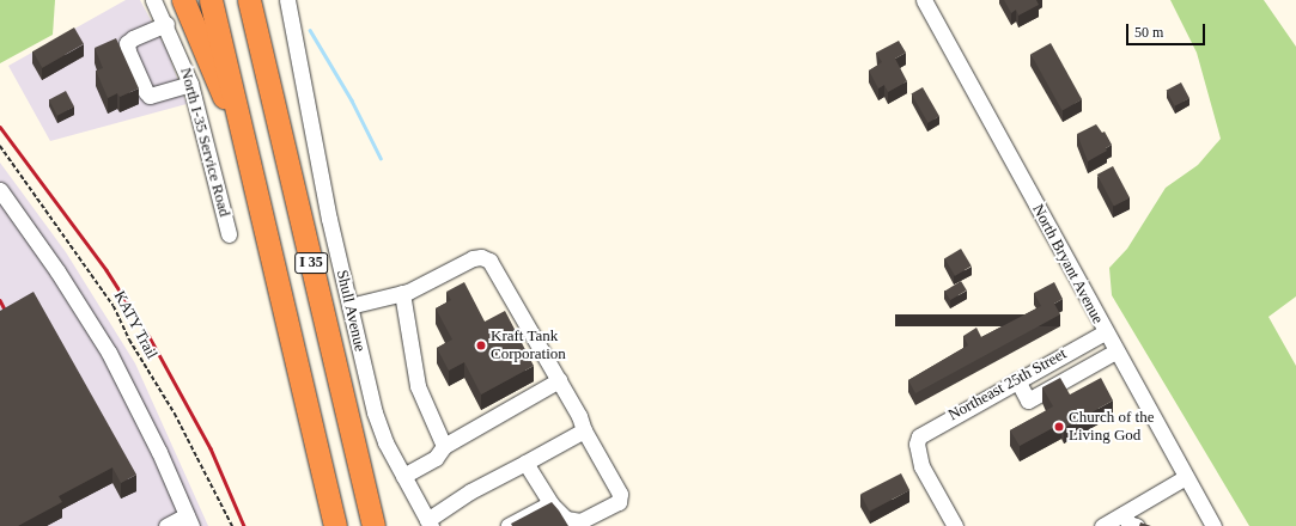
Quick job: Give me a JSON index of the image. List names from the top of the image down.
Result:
{
  "streets": {
    "highway": ["I 35"],
    "street": [
      "North I-35 Service Road",
      "North Bryant Avenue",
      "Shull Avenue",
      "Northeast 25th Street"
    ],
    "path": ["KATY Trail"]
  },
  "crossings": [
    ["North Bryant Avenue", "Northeast 25th Street"]
  ],
  "places": ["Kraft Tank Corporation", "Church of the Living God"],
  "scale_bar": "50 m"
}
